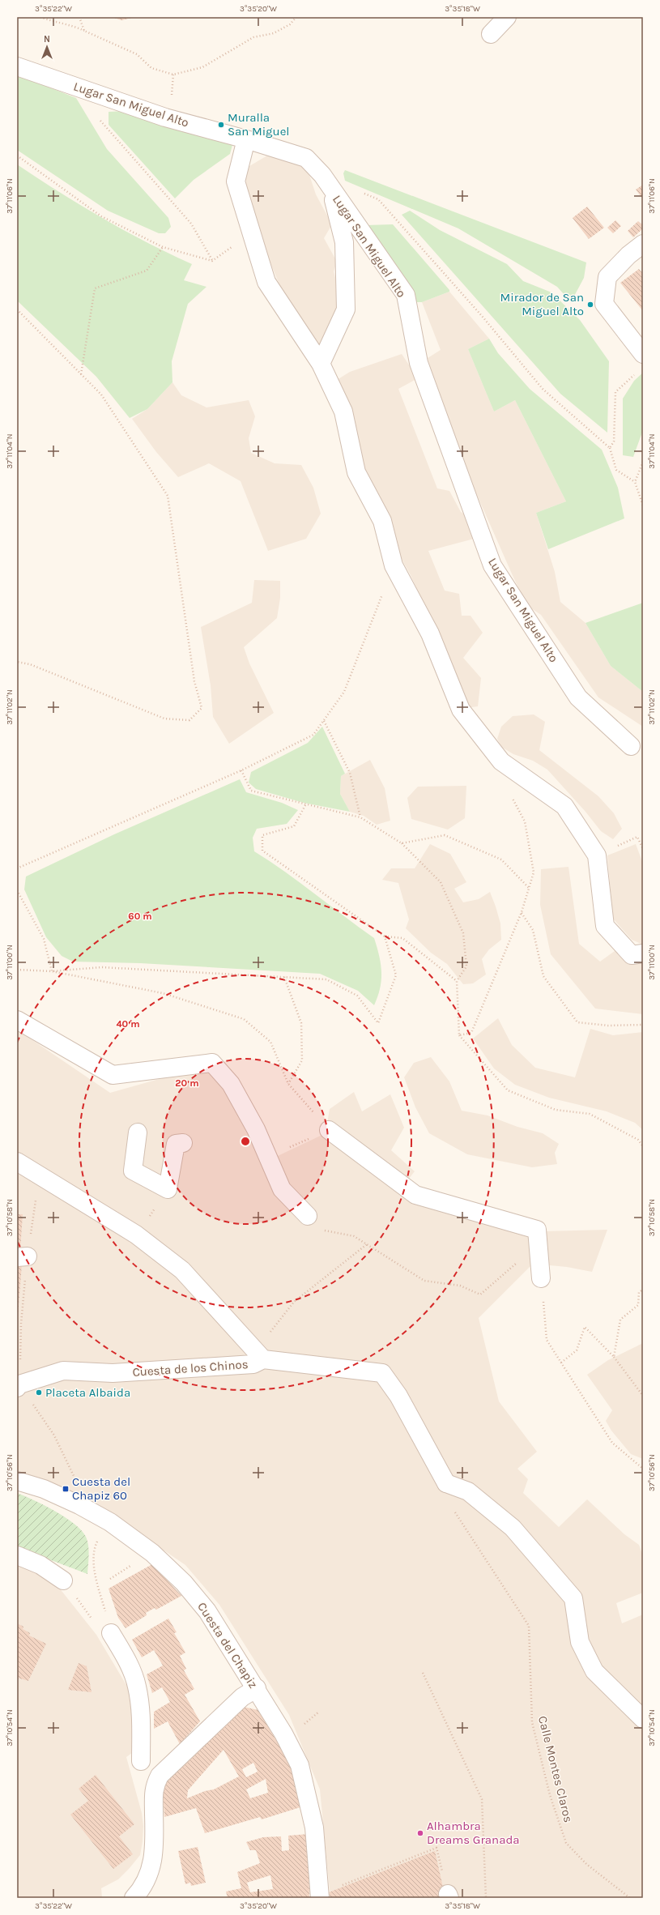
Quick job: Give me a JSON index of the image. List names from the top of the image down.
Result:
{
  "streets": {
    "street": ["Lugar San Miguel Alto", "Cuesta de los Chinos", "Cuesta del Chapiz"],
    "path": ["Calle Montes Claros"]
  },
  "crossings": [
    ["Cuesta de los Chinos", "Calle Montes Claros"]
  ],
  "places": {
    "other": [
      "Muralla San Miguel",
      "Mirador de San Miguel Alto",
      "Placeta Albaida",
      "Alhambra Dreams Granada"
    ],
    "transit": ["Cuesta del Chapiz 60"]
  },
  "north": "top",
  "coordinates": [
    "3°35'22\"W",
    "3°35'20\"W",
    "3°35'18\"W",
    "37°11'06\"N",
    "37°11'04\"N",
    "37°11'02\"N",
    "37°11'00\"N",
    "37°10'58\"N",
    "37°10'56\"N",
    "37°10'54\"N"
  ],
  "rings": ["60 m", "40 m", "20 m"]
}
